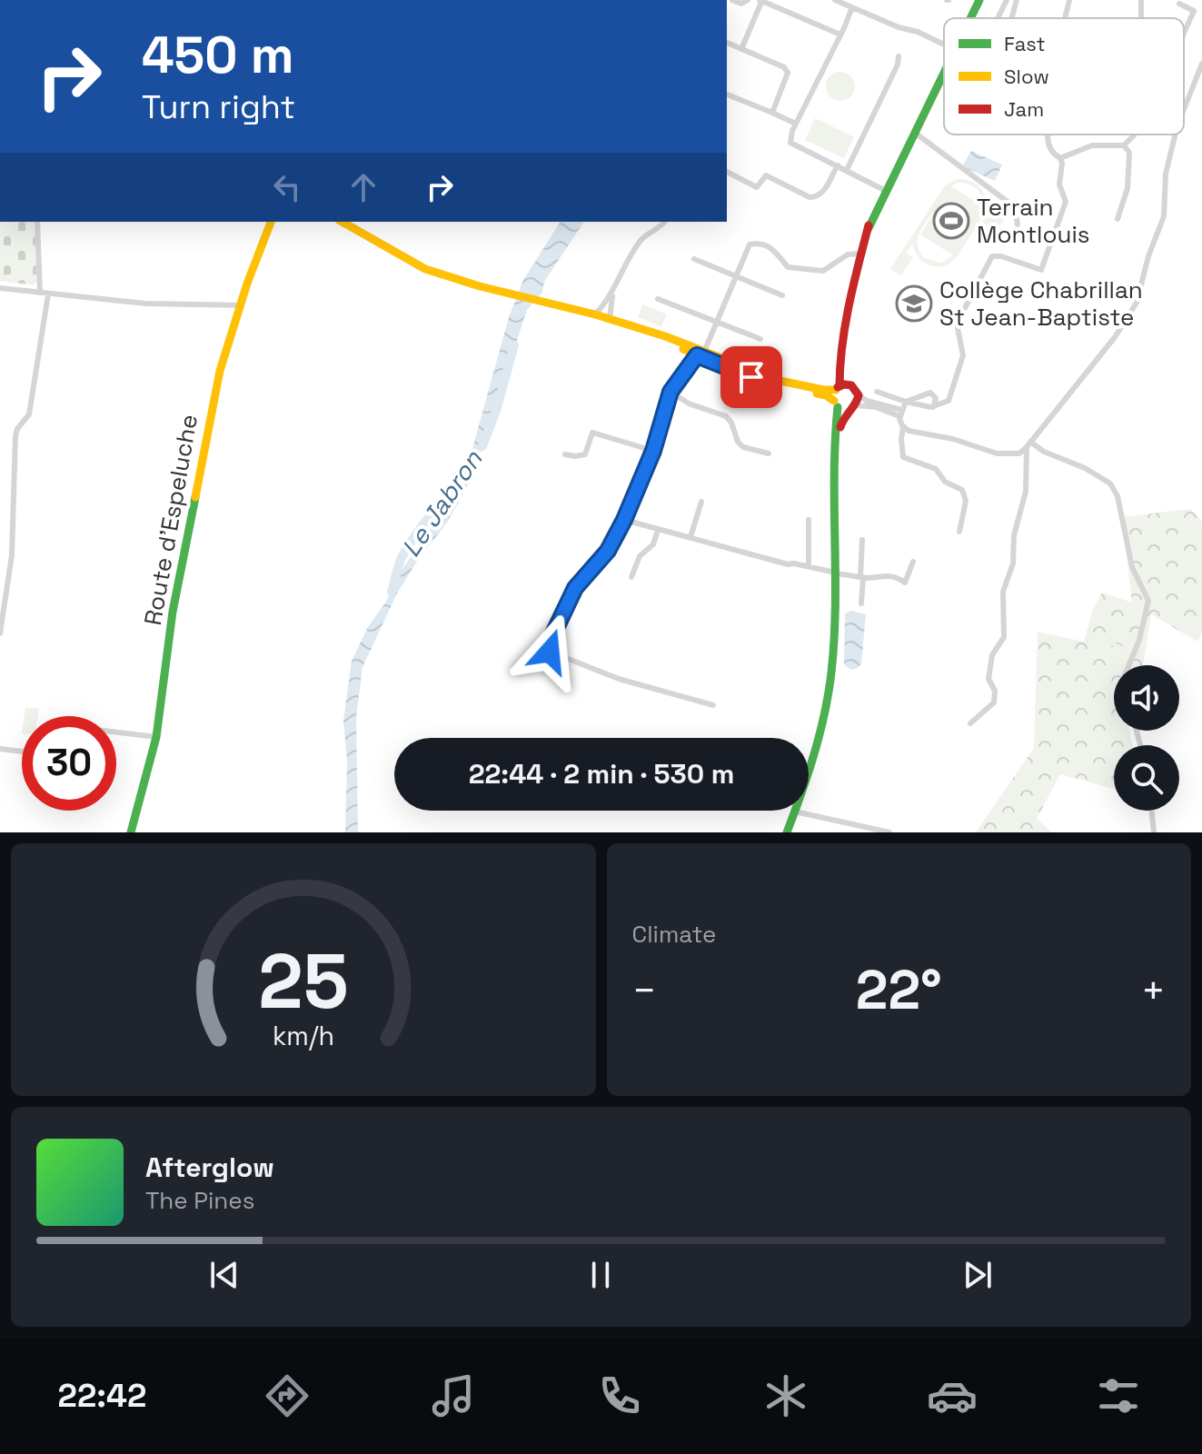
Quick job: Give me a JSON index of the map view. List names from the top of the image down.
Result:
{
  "streets": {
    "main road": ["Route d'Espeluche"]
  },
  "water": ["Le Jabron"],
  "places": {
    "sports": ["Terrain Montlouis"],
    "school or university": ["Collège Chabrillan St Jean-Baptiste"]
  },
  "legend": ["Fast", "Slow", "Jam"],
  "page": {
    "turn": ["450 m", "Turn right"],
    "limit": "30",
    "trip": "22:44 · 2 min · 530 m",
    "tile": "Climate",
    "heat": ["−", "22°", "+"],
    "song": ["Afterglow", "The Pines"],
    "tabs": "22:42",
    "gauge": ["25", "km/h"]
  }
}
